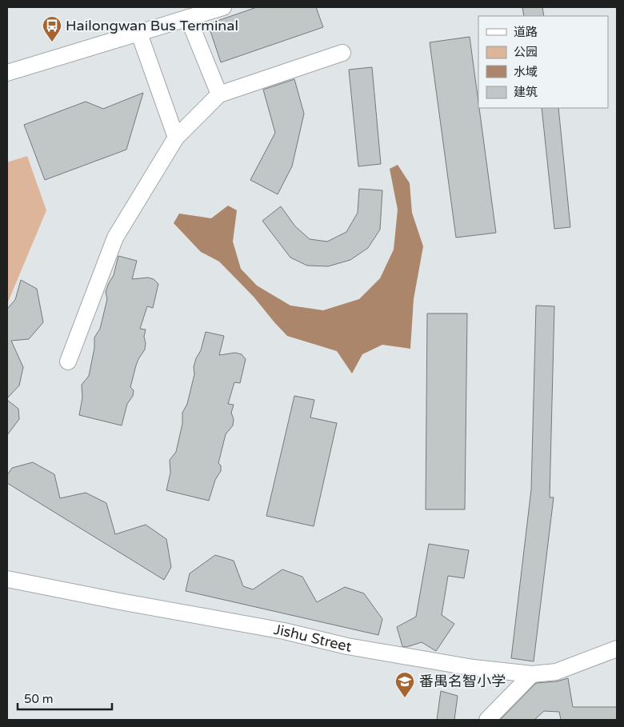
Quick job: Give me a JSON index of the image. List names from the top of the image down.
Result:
{
  "streets": {
    "street": ["Jishu Street"]
  },
  "places": {
    "bus stop": ["Hailongwan Bus Terminal"],
    "school or university": ["番禺名智小学"]
  },
  "legend": [
    "道路",
    "公园",
    "水域",
    "建筑"
  ],
  "scale_bar": "50 m"
}
